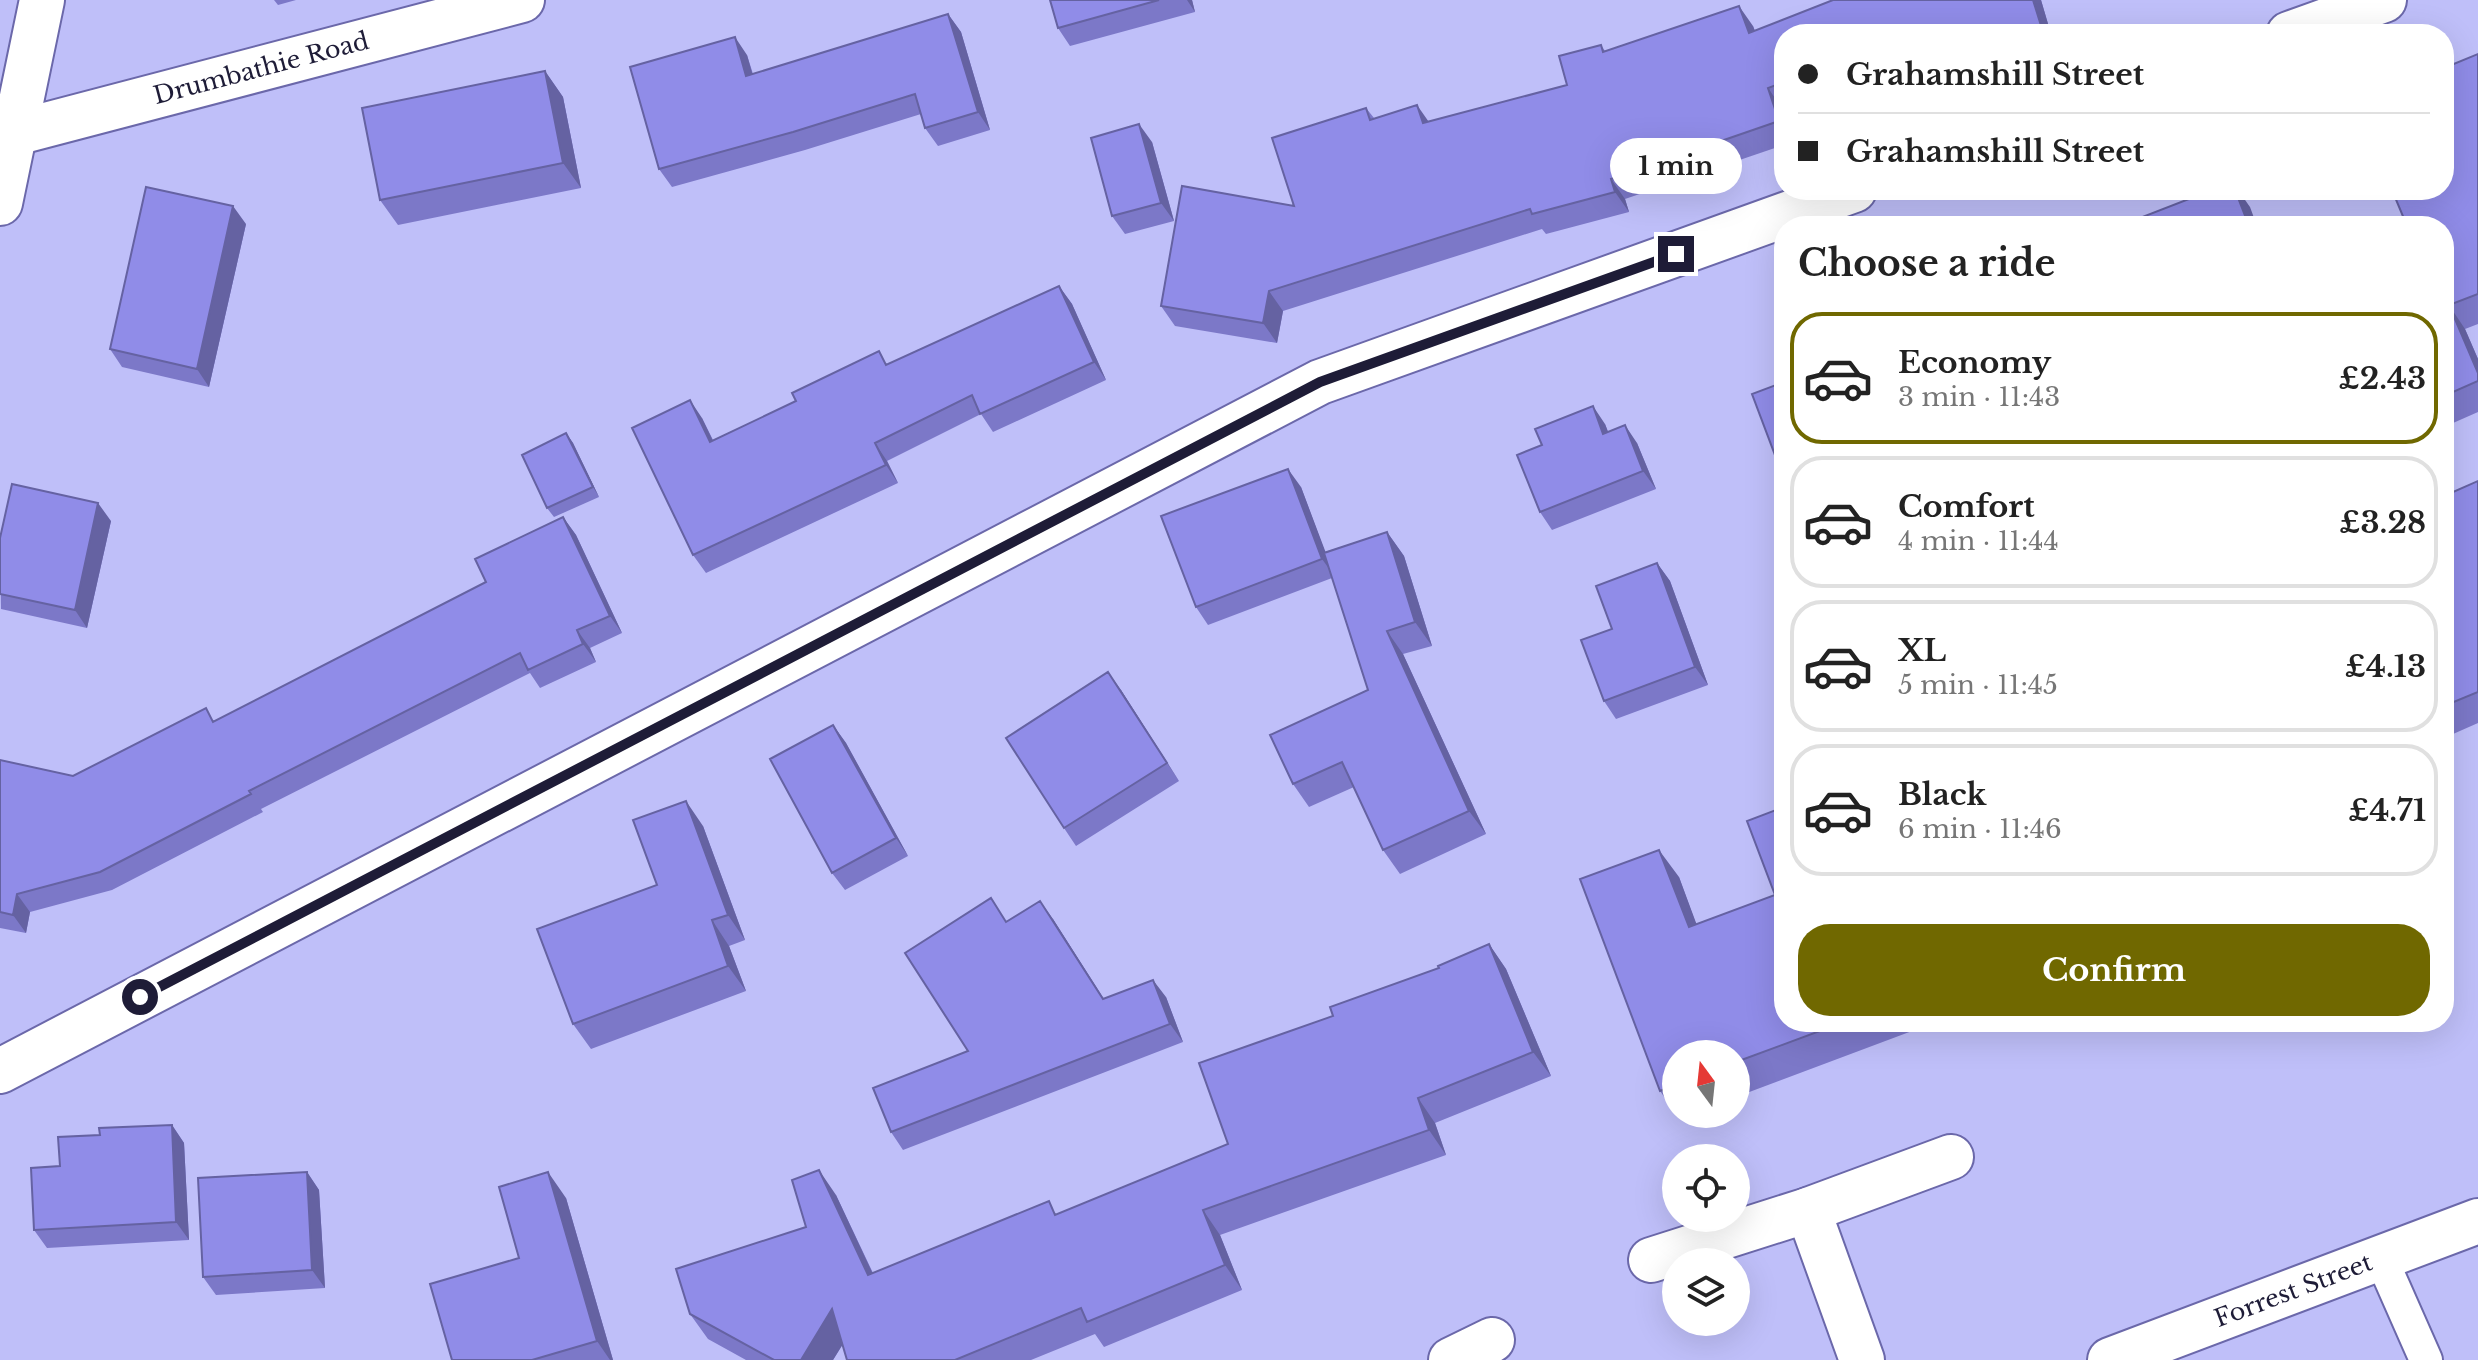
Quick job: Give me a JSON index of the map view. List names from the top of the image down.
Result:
{
  "streets": {
    "street": ["Drumbathie Road", "Forrest Street"]
  },
  "north": "top",
  "page": {
    "banner": ["Grahamshill Street", "Grahamshill Street"],
    "bubble": "1 min",
    "heading": "Choose a ride",
    "list": [
      {
        "name": "Economy",
        "note": "3 min · 11:43",
        "value": "£2.43"
      },
      {
        "name": "Comfort",
        "note": "4 min · 11:44",
        "value": "£3.28"
      },
      {
        "name": "XL",
        "note": "5 min · 11:45",
        "value": "£4.13"
      },
      {
        "name": "Black",
        "note": "6 min · 11:46",
        "value": "£4.71"
      }
    ],
    "buttons": "Confirm"
  }
}
